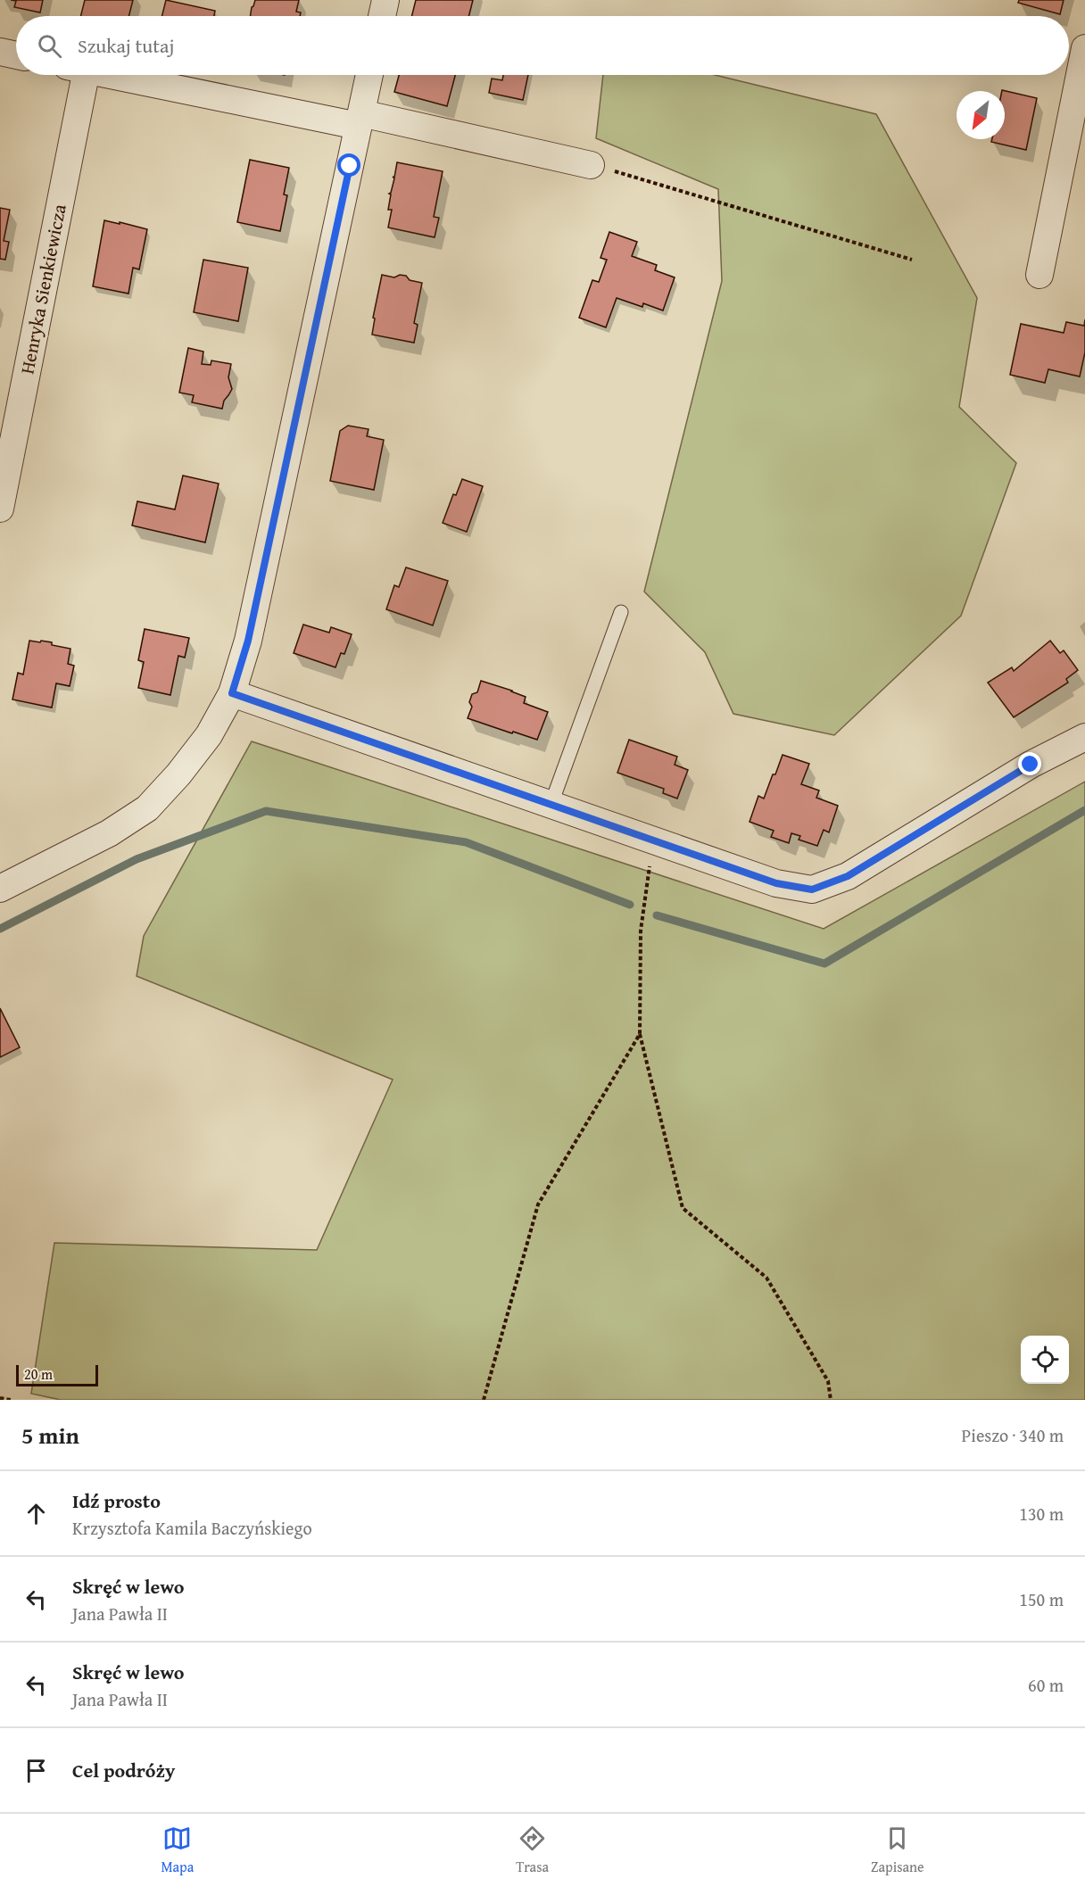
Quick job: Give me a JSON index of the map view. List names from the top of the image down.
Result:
{
  "streets": {
    "street": ["Henryka Sienkiewicza"]
  },
  "scale_bar": "20 m",
  "north": "bottom left",
  "page": {
    "search": "Szukaj tutaj",
    "scale": "20 m",
    "heading": ["5 min", "Pieszo · 340 m"],
    "list": [
      ["Idź prosto", "Krzysztofa Kamila Baczyńskiego", "130 m"],
      ["Skręć w lewo", "Jana Pawła II", "150 m"],
      ["Skręć w lewo", "Jana Pawła II", "60 m"],
      "Cel podróży"
    ],
    "nav": ["Mapa", "Trasa", "Zapisane"]
  }
}
